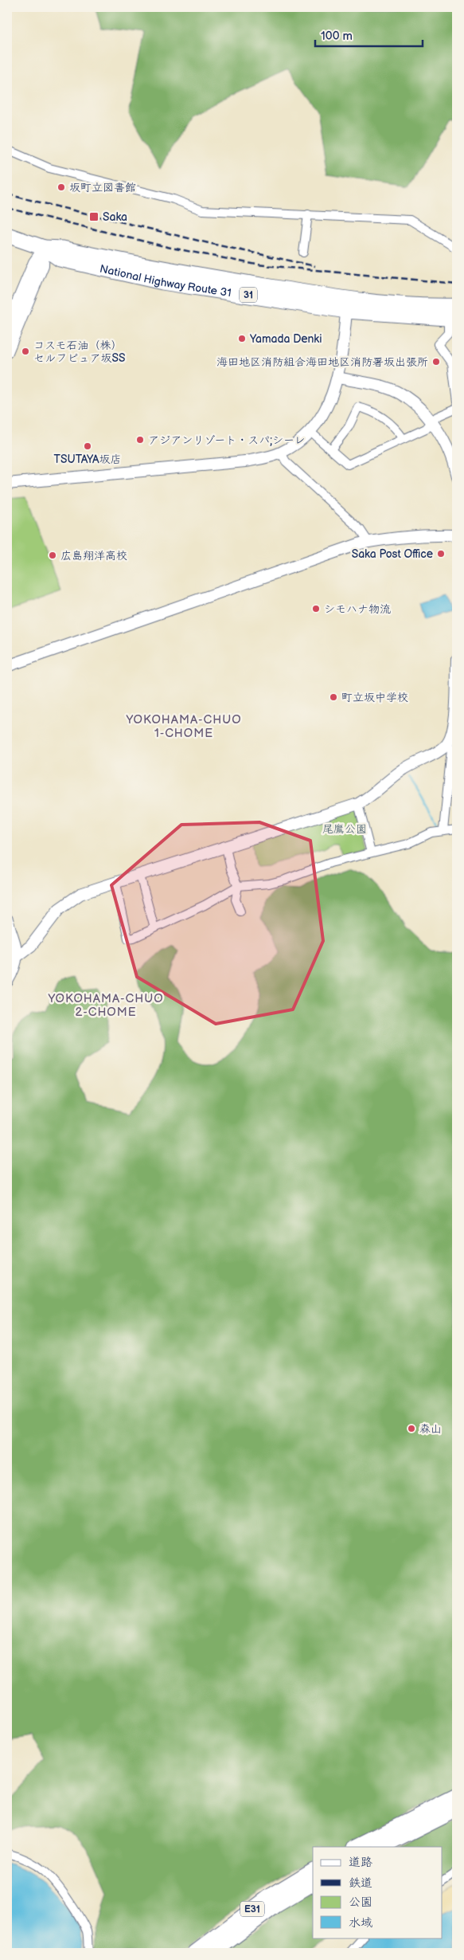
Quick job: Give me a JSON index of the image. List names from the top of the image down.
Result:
{
  "streets": {
    "highway": ["National Highway Route 31", "31", "E31"]
  },
  "districts": ["YOKOHAMA-CHUO 1-CHOME", "YOKOHAMA-CHUO 2-CHOME"],
  "parks": ["尾鷹公園"],
  "places": {
    "other": [
      "坂町立図書館",
      "Yamada Denki",
      "コスモ石油（株） セルフピュア坂SS",
      "海田地区消防組合海田地区消防署坂出張所",
      "アジアンリゾート・スパ;シーレ",
      "TSUTAYA坂店",
      "Saka Post Office",
      "広島翔洋高校",
      "シモハナ物流",
      "町立坂中学校",
      "森山"
    ],
    "transit": ["Saka"]
  },
  "legend": [
    "道路",
    "鉄道",
    "公園",
    "水域"
  ],
  "scale_bar": "100 m"
}
